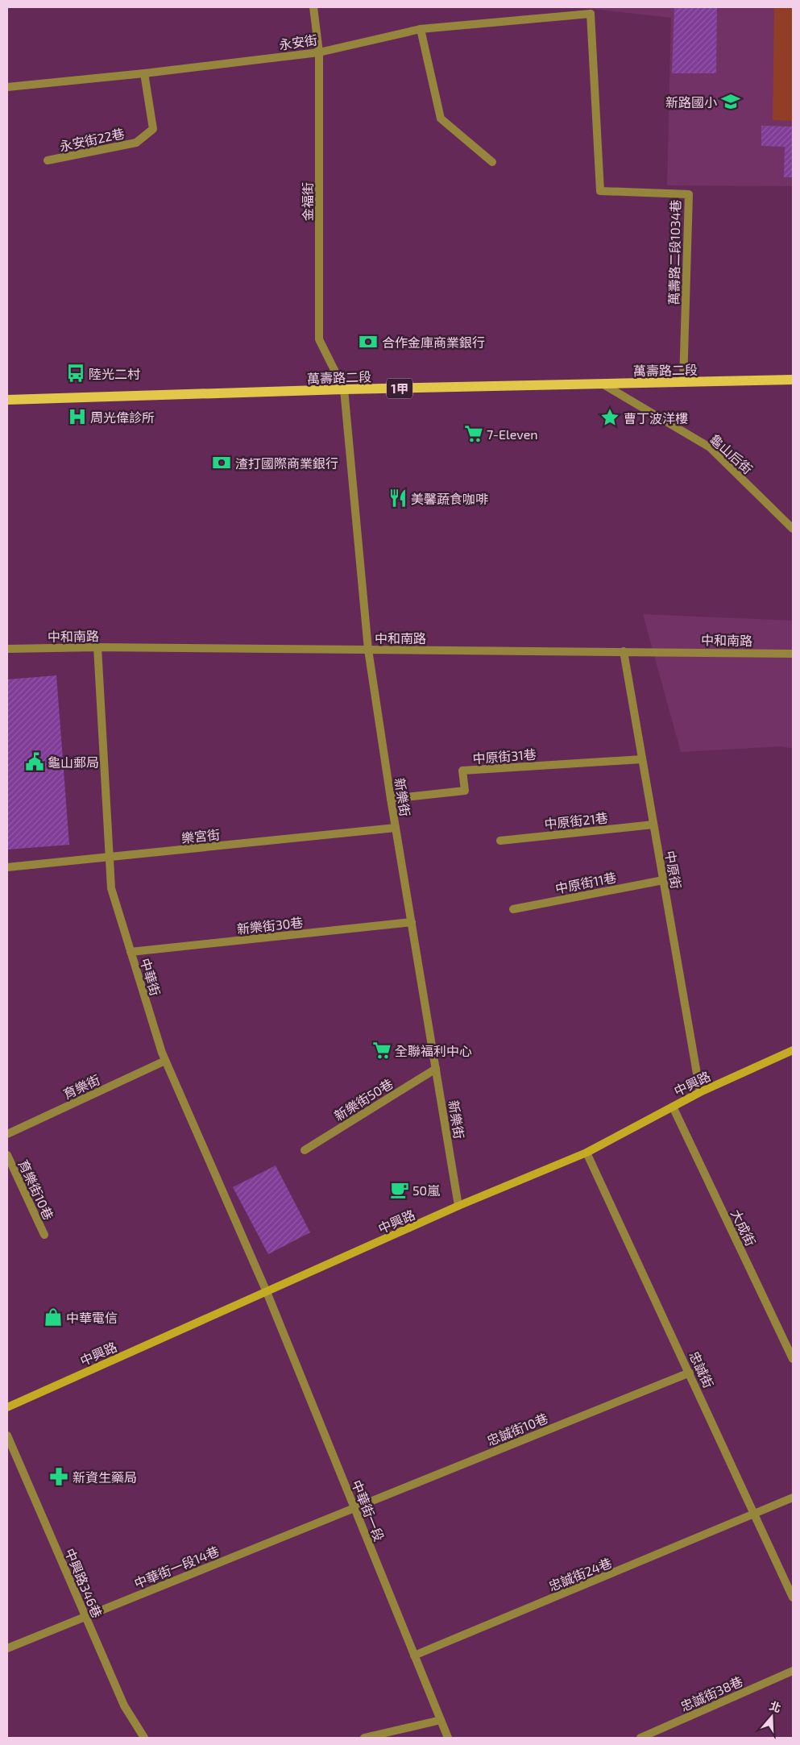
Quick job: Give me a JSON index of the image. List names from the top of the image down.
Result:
{
  "streets": {
    "main road": ["萬壽路二段", "1甲"],
    "street": [
      "永安街",
      "永安街22巷",
      "金福街",
      "萬壽路二段1034巷",
      "龜山后街",
      "中和南路",
      "中原街31巷",
      "新樂街",
      "中原街21巷",
      "樂宮街",
      "中原街",
      "中原街11巷",
      "新樂街30巷",
      "中華街",
      "中興路",
      "育樂街",
      "新樂街50巷",
      "育樂街10巷",
      "大成街",
      "忠誠街",
      "忠誠街10巷",
      "中華街一段",
      "中華街一段14巷",
      "忠誠街24巷",
      "中興路346巷",
      "忠誠街38巷"
    ]
  },
  "crossings": [
    ["永安街", "永安街22巷"],
    ["永安街", "金福街"],
    ["永安街", "萬壽路二段1034巷"],
    ["金福街", "萬壽路二段"],
    ["金福街", "新樂街"],
    ["萬壽路二段1034巷", "萬壽路二段"],
    ["萬壽路二段", "龜山后街"],
    ["萬壽路二段", "新樂街"],
    ["中和南路", "新樂街"],
    ["中和南路", "中原街"],
    ["中和南路", "中華街"],
    ["中原街31巷", "新樂街"],
    ["中原街31巷", "中原街"],
    ["新樂街", "樂宮街"],
    ["新樂街", "新樂街30巷"],
    ["新樂街", "中興路"],
    ["新樂街", "新樂街50巷"],
    ["中原街21巷", "中原街"],
    ["樂宮街", "中華街"],
    ["中原街", "中原街11巷"],
    ["中原街", "中興路"],
    ["新樂街30巷", "中華街"],
    ["中華街", "中興路"],
    ["中華街", "育樂街"],
    ["中華街", "中華街一段"],
    ["中興路", "大成街"],
    ["中興路", "忠誠街"],
    ["中興路", "中華街一段"],
    ["忠誠街", "忠誠街10巷"],
    ["忠誠街", "忠誠街24巷"],
    ["忠誠街10巷", "中華街一段"],
    ["忠誠街10巷", "中華街一段14巷"],
    ["中華街一段", "中華街一段14巷"],
    ["中華街一段", "忠誠街24巷"],
    ["中華街一段14巷", "中興路346巷"]
  ],
  "places": {
    "school or university": ["新路國小"],
    "bank": ["合作金庫商業銀行", "渣打國際商業銀行"],
    "bus stop": ["陸光二村"],
    "hospital": ["周光偉診所"],
    "place": ["曹丁波洋樓"],
    "supermarket": ["7-Eleven", "全聯福利中心"],
    "restaurant": ["美馨蔬食咖啡"],
    "public building": ["龜山郵局"],
    "cafe": ["50嵐"],
    "shop": ["中華電信"],
    "pharmacy": ["新資生藥局"]
  },
  "north": "top"
}
